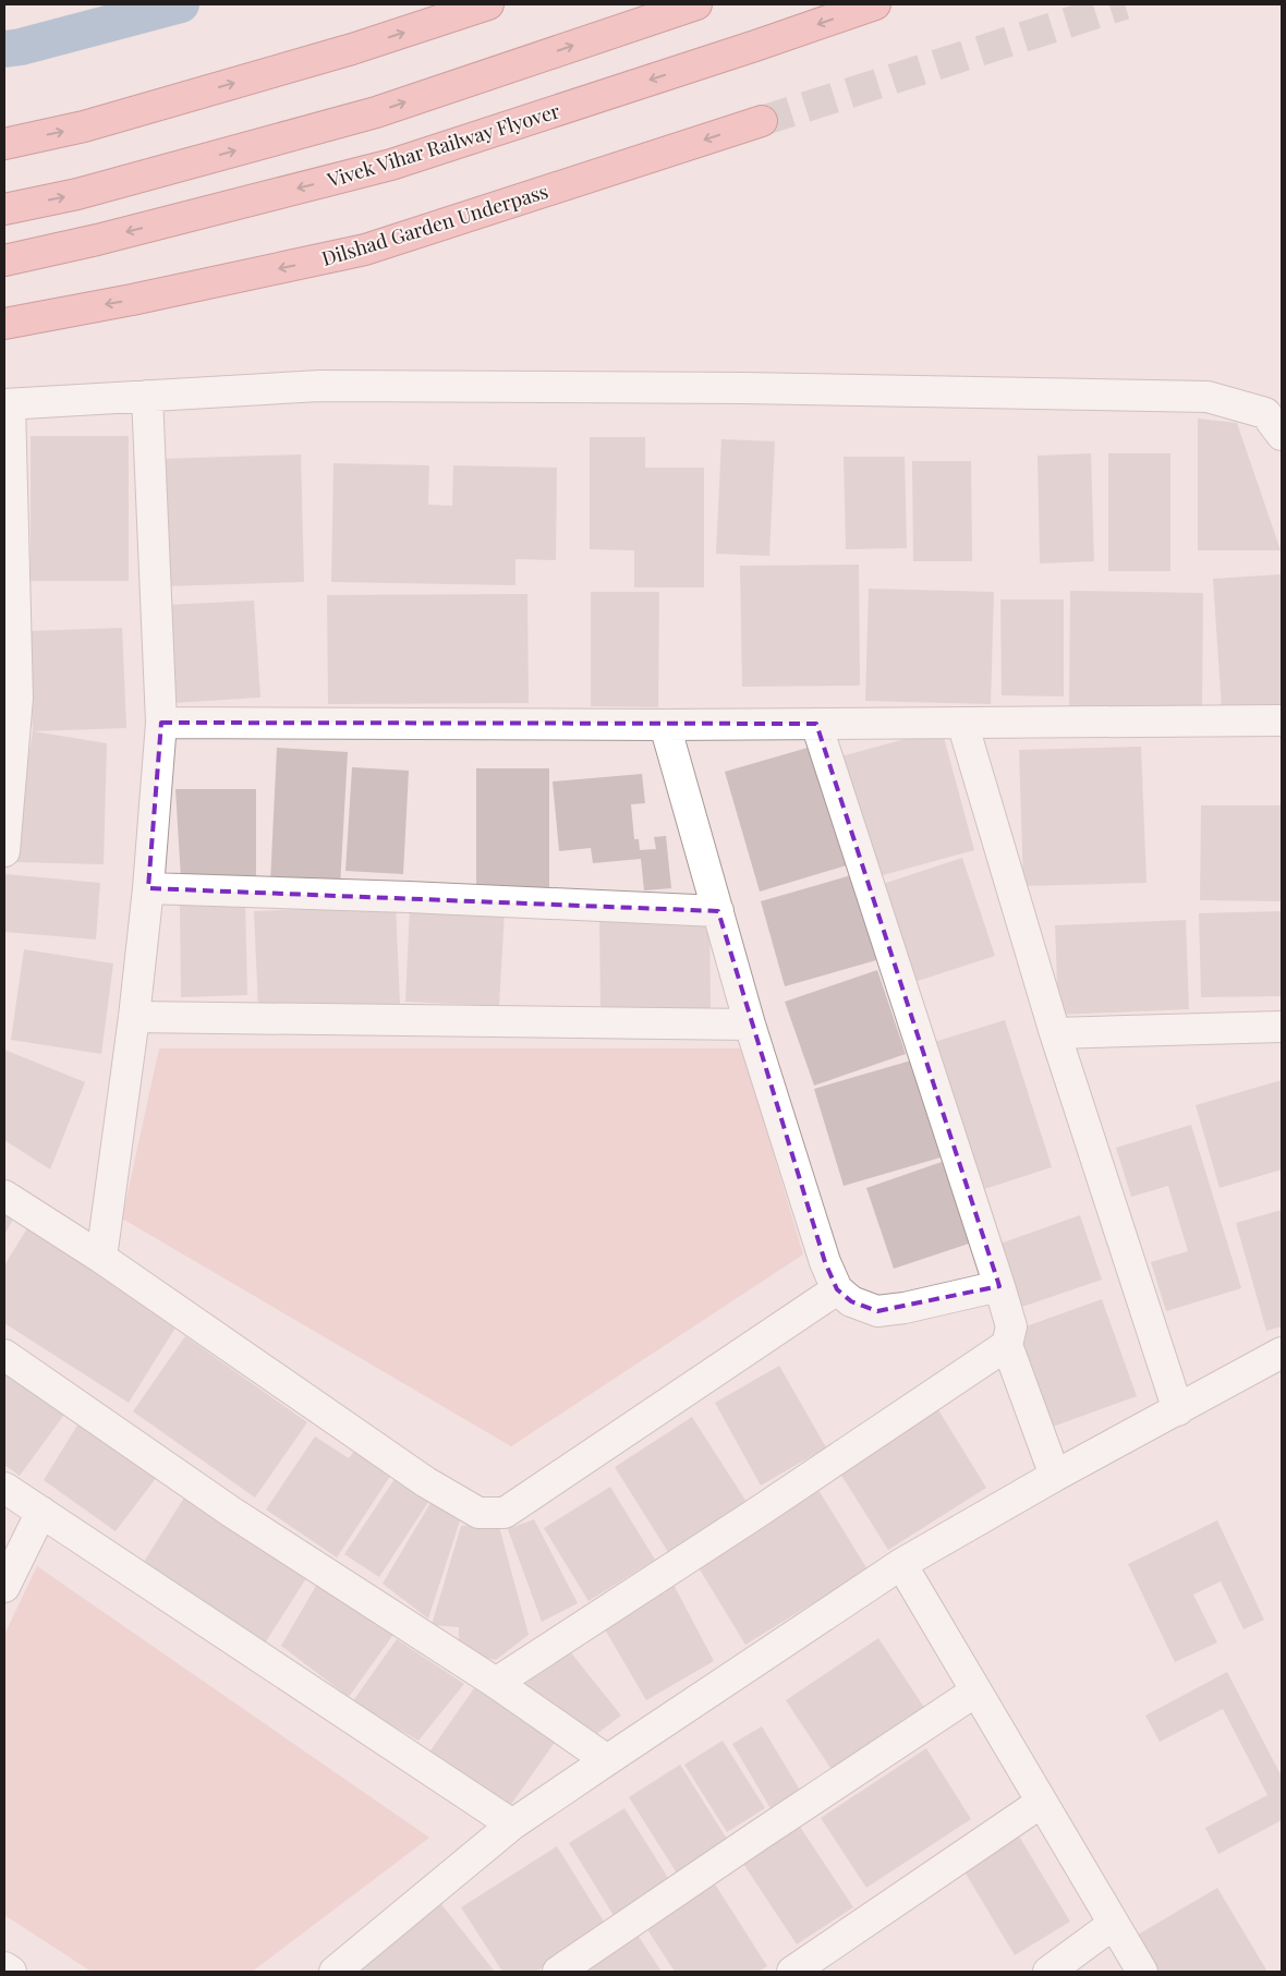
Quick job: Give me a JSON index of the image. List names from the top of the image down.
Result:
{
  "streets": {
    "main road": ["Vivek Vihar Railway Flyover", "Dilshad Garden Underpass"]
  }
}
